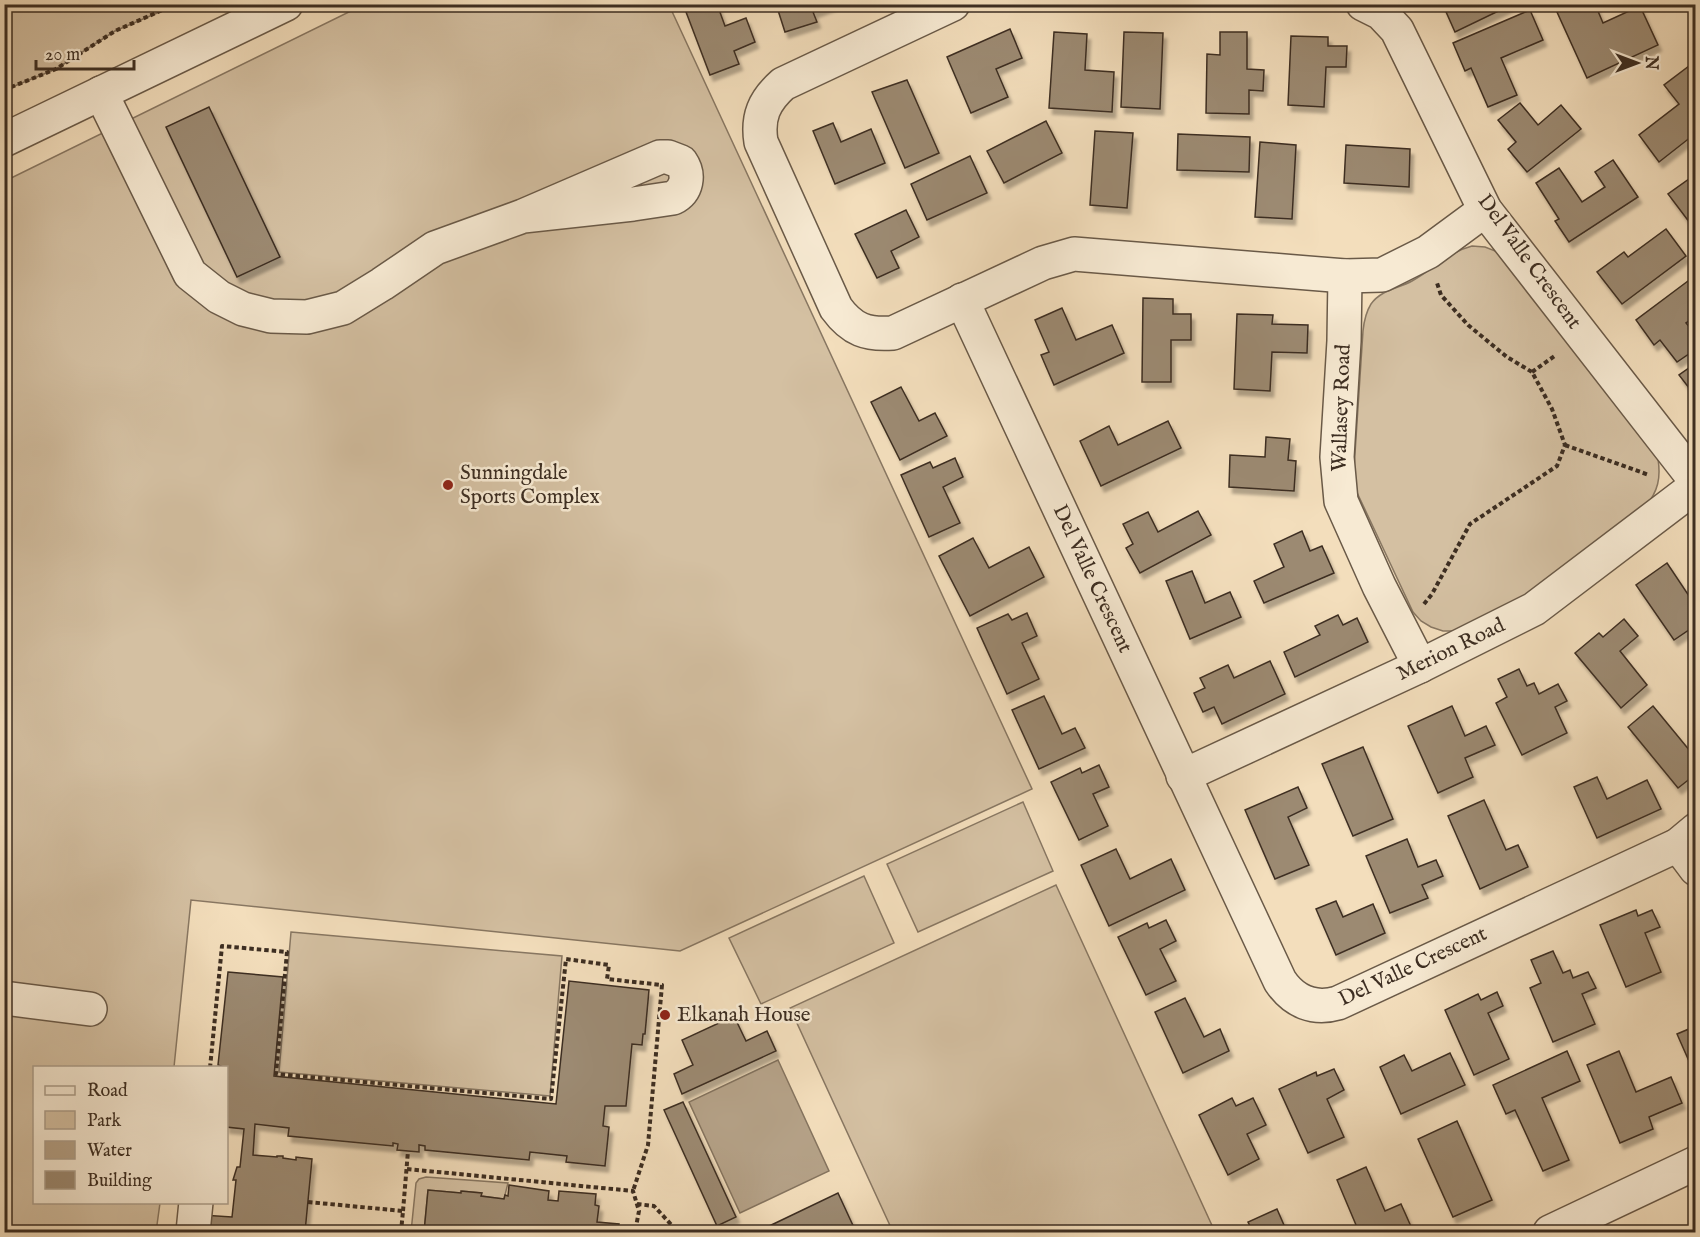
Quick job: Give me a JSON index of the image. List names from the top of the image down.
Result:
{
  "streets": {
    "street": ["Del Valle Crescent", "Wallasey Road", "Merion Road"]
  },
  "crossings": [
    ["Del Valle Crescent", "Merion Road"],
    ["Wallasey Road", "Merion Road"]
  ],
  "places": ["Sunningdale Sports Complex", "Elkanah House"],
  "legend": [
    "Road",
    "Park",
    "Water",
    "Building"
  ],
  "scale_bar": "20 m",
  "north": "right"
}
